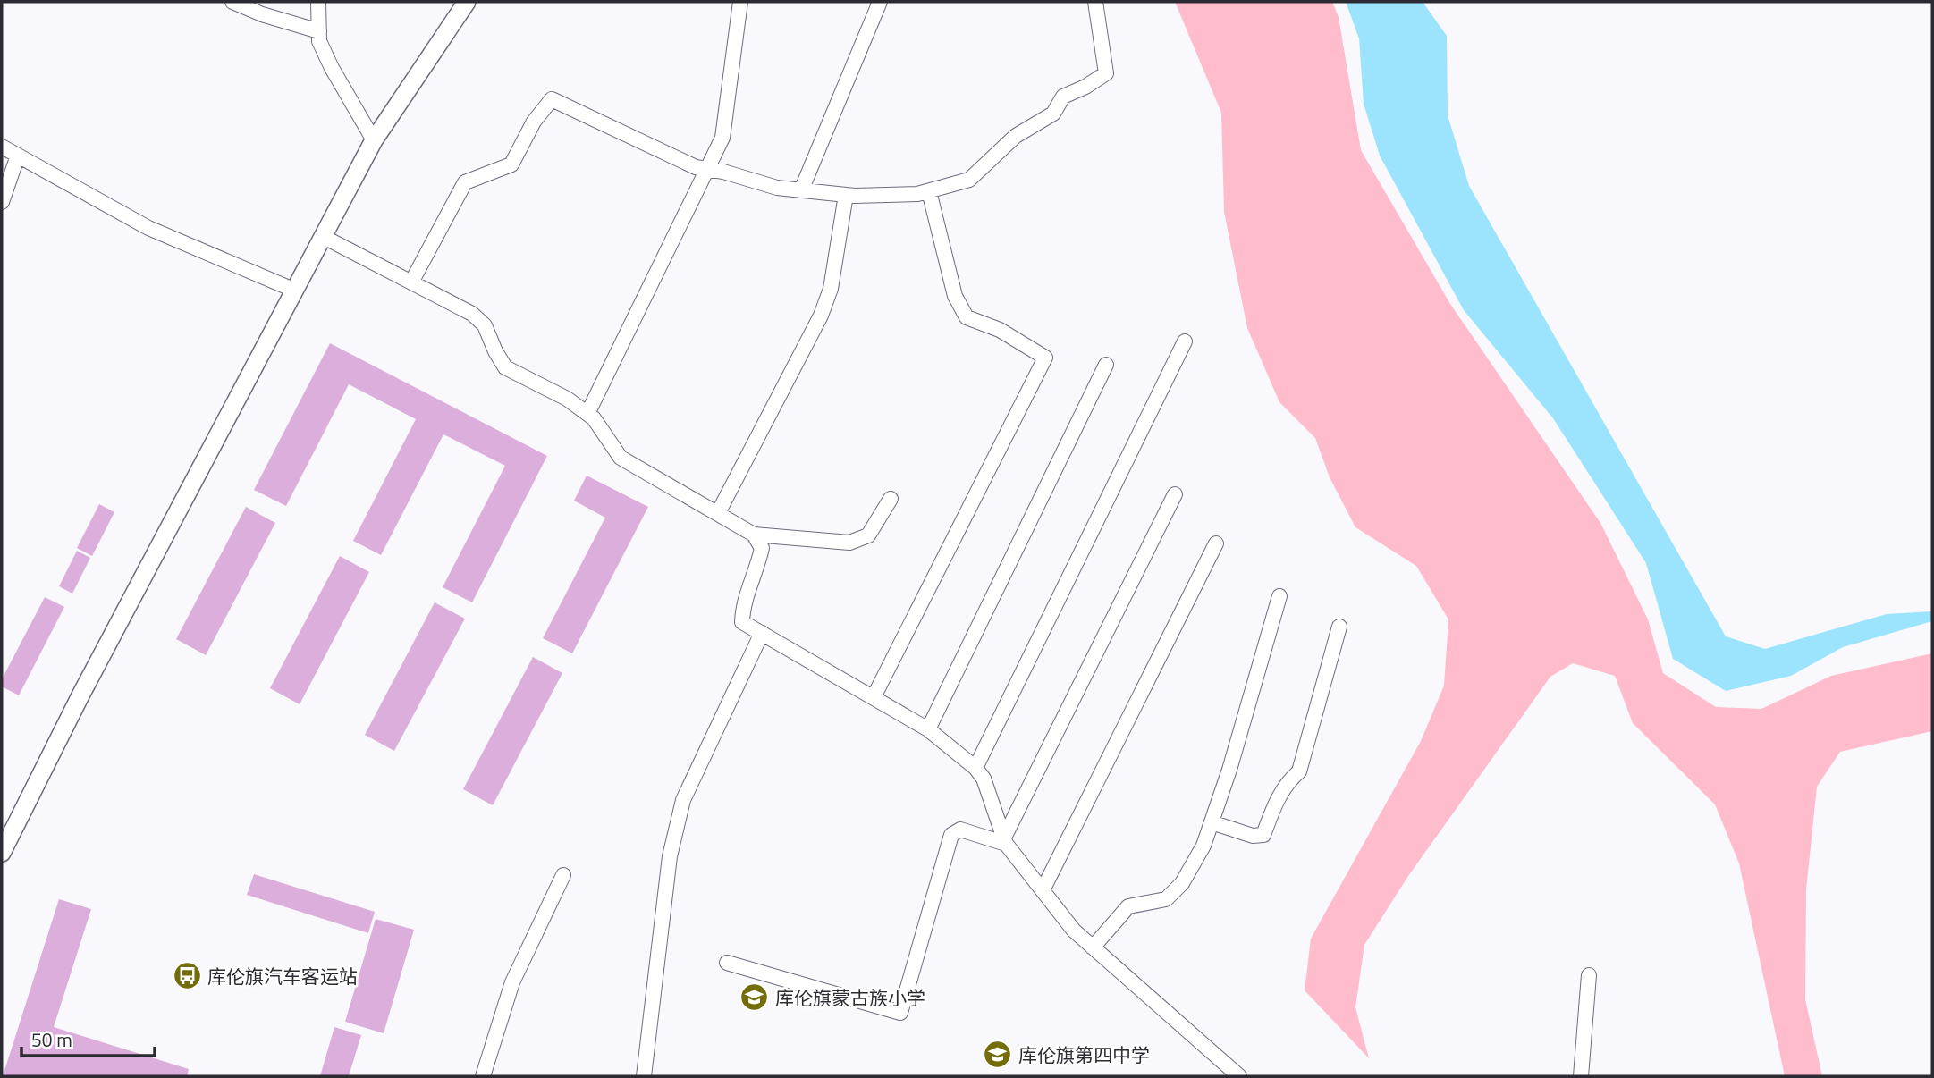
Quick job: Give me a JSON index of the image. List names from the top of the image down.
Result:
{
  "places": {
    "bus stop": ["库伦旗汽车客运站"],
    "school or university": ["库伦旗蒙古族小学", "库伦旗第四中学"]
  },
  "scale_bar": "50 m"
}
